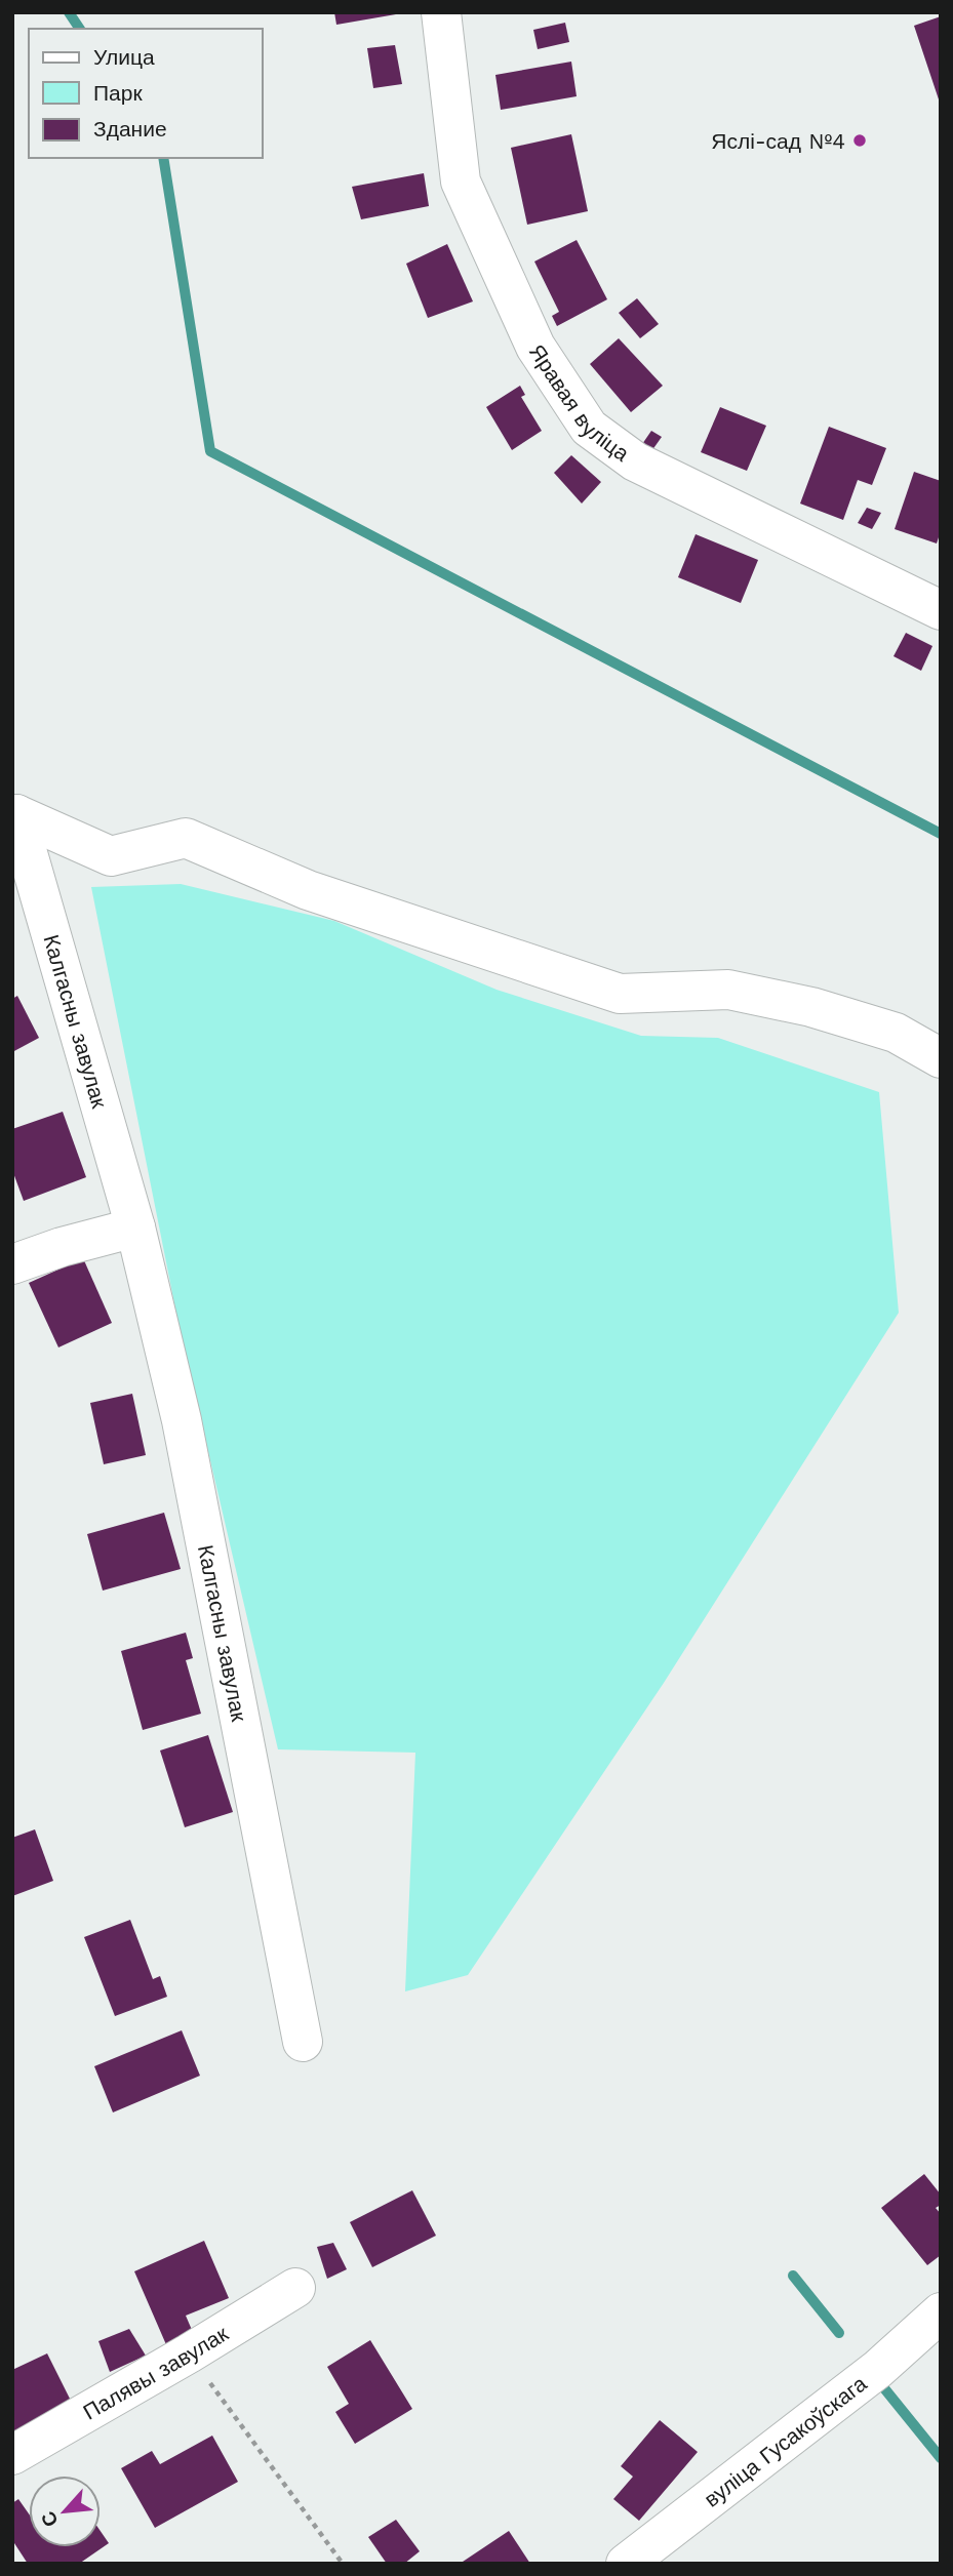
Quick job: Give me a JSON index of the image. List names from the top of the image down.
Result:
{
  "streets": {
    "street": [
      "Яравая вуліца",
      "Калгасны завулак",
      "Палявы завулак",
      "вуліца Гусакоўскага"
    ]
  },
  "places": ["Яслі-сад №4"],
  "legend": ["Улица", "Парк", "Здание"],
  "north": "bottom left"
}
